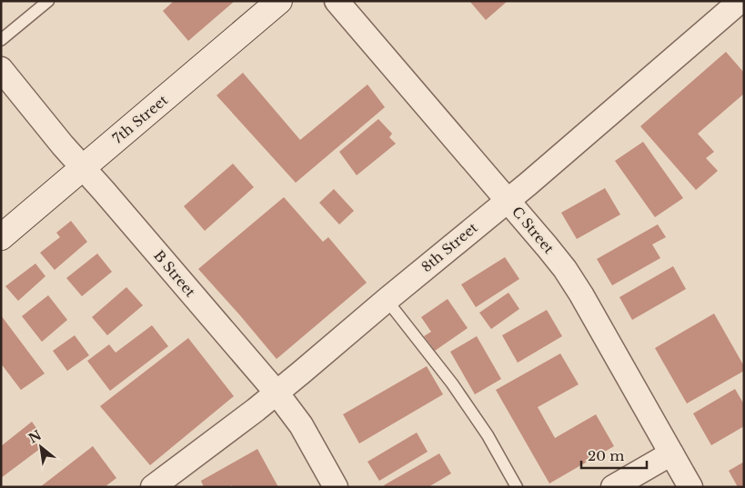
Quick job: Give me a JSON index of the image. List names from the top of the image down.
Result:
{
  "streets": {
    "street": [
      "7th Street",
      "C Street",
      "8th Street",
      "B Street"
    ]
  },
  "crossings": [
    ["7th Street", "B Street"],
    ["C Street", "8th Street"],
    ["8th Street", "B Street"]
  ],
  "scale_bar": "20 m",
  "north": "top left"
}
